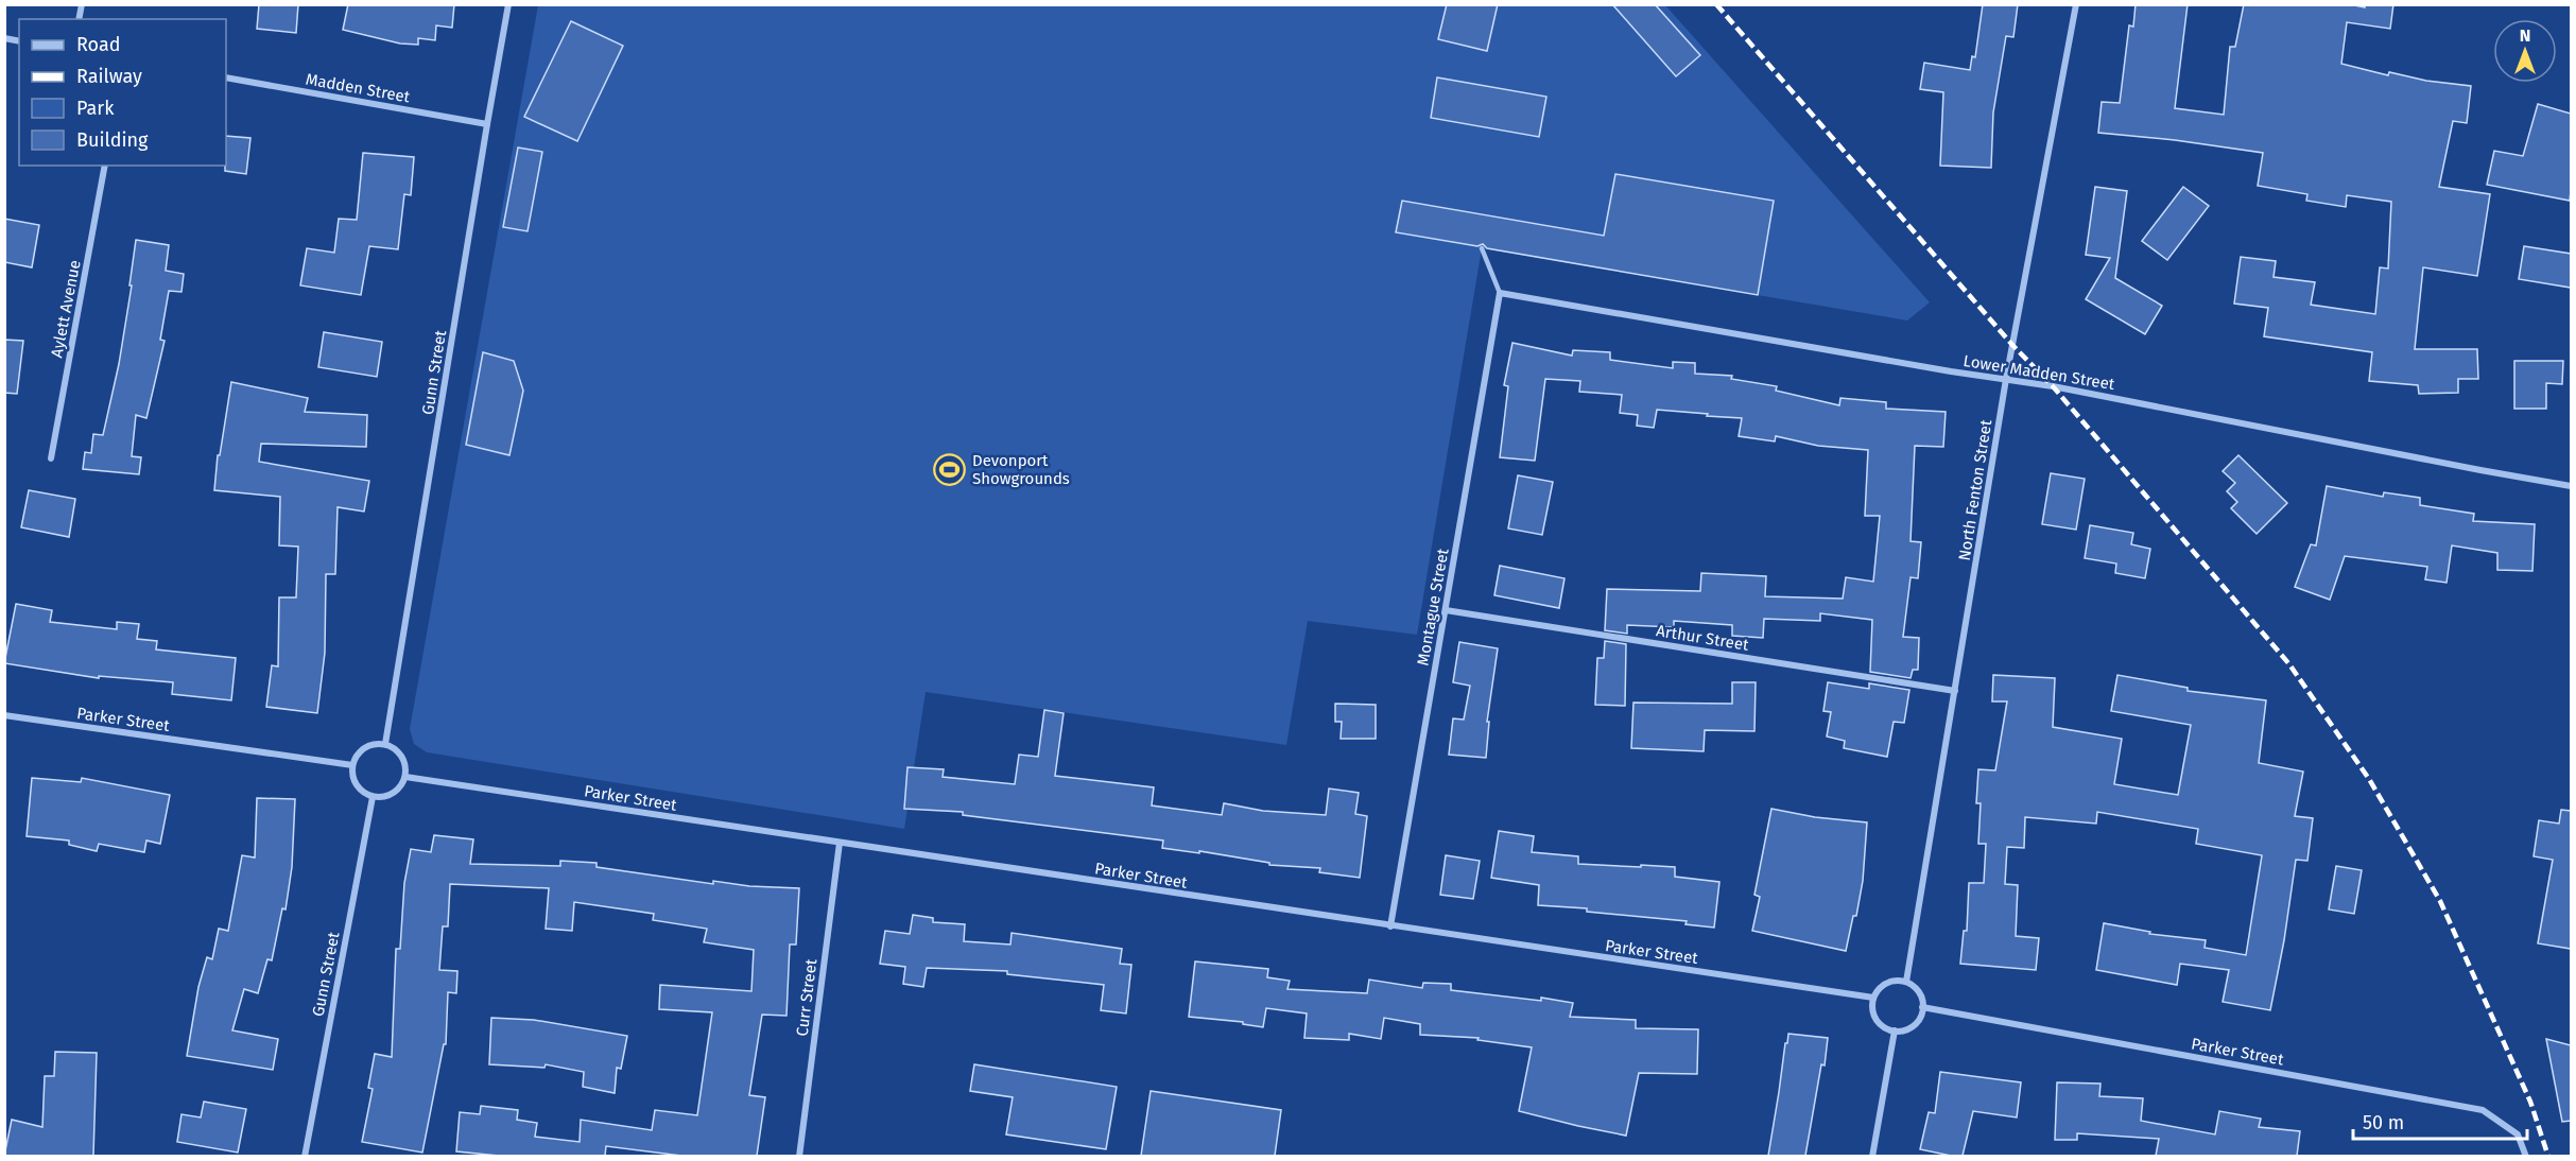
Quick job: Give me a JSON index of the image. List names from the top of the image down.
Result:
{
  "streets": {
    "street": [
      "Madden Street",
      "Aylett Avenue",
      "Gunn Street",
      "Lower Madden Street",
      "North Fenton Street",
      "Montague Street",
      "Arthur Street",
      "Parker Street",
      "Curr Street"
    ]
  },
  "crossings": [
    ["Madden Street", "Gunn Street"],
    ["Gunn Street", "Parker Street"],
    ["Lower Madden Street", "North Fenton Street"],
    ["Lower Madden Street", "Montague Street"],
    ["North Fenton Street", "Arthur Street"],
    ["North Fenton Street", "Parker Street"],
    ["Montague Street", "Arthur Street"],
    ["Montague Street", "Parker Street"],
    ["Parker Street", "Curr Street"]
  ],
  "places": {
    "sports": ["Devonport Showgrounds"]
  },
  "legend": [
    "Road",
    "Railway",
    "Park",
    "Building"
  ],
  "scale_bar": "50 m",
  "north": "top"
}
